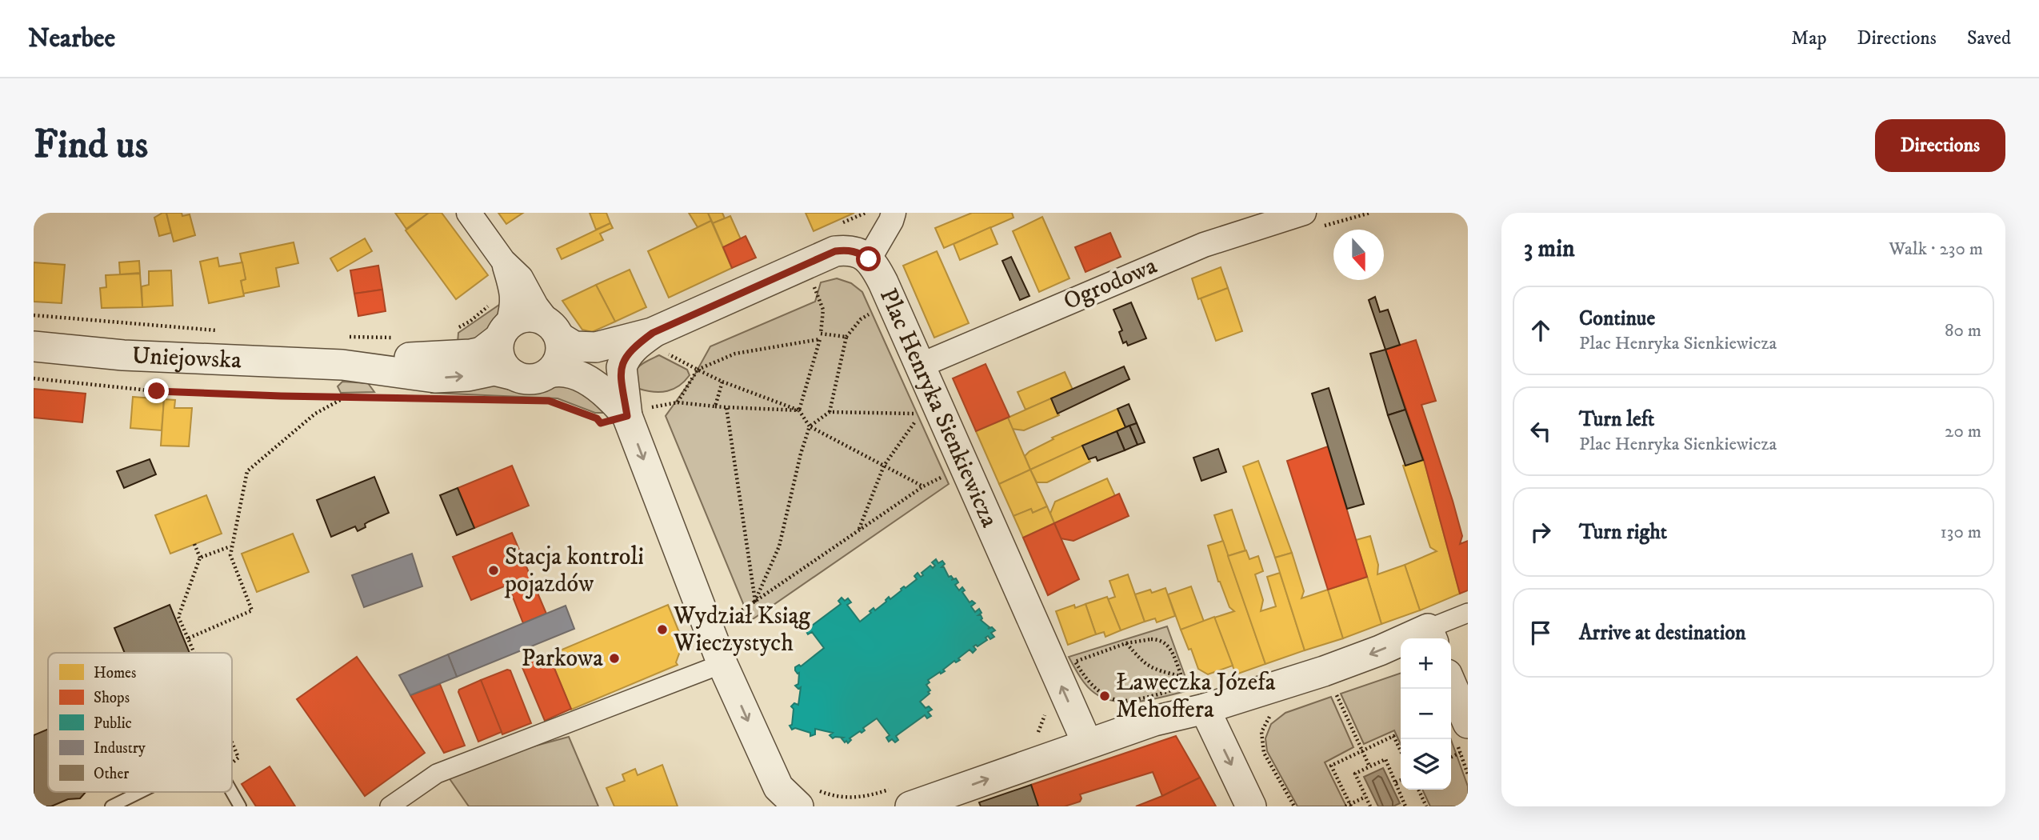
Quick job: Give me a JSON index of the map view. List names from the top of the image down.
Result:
{
  "streets": {
    "street": ["Ogrodowa", "Uniejowska", "Plac Henryka Sienkiewicza"]
  },
  "crossings": [
    ["Ogrodowa", "Plac Henryka Sienkiewicza"],
    ["Uniejowska", "Plac Henryka Sienkiewicza"]
  ],
  "places": [
    "Stacja kontroli pojazdów",
    "Wydział Ksiąg Wieczystych",
    "Parkowa",
    "Ławeczka Józefa Mehoffera"
  ],
  "legend": [
    "Homes",
    "Shops",
    "Public",
    "Industry",
    "Other"
  ],
  "north": "bottom",
  "page": {
    "header": "Nearbee",
    "nav": ["Map", "Directions", "Saved"],
    "buttons": "Directions",
    "title": "Find us",
    "heading": ["3 min", "Walk · 230 m"],
    "list": [
      ["Continue", "Plac Henryka Sienkiewicza", "80 m"],
      ["Turn left", "Plac Henryka Sienkiewicza", "20 m"],
      ["Turn right", "130 m"],
      "Arrive at destination"
    ],
    "map_buttons": ["+", "−"]
  }
}
